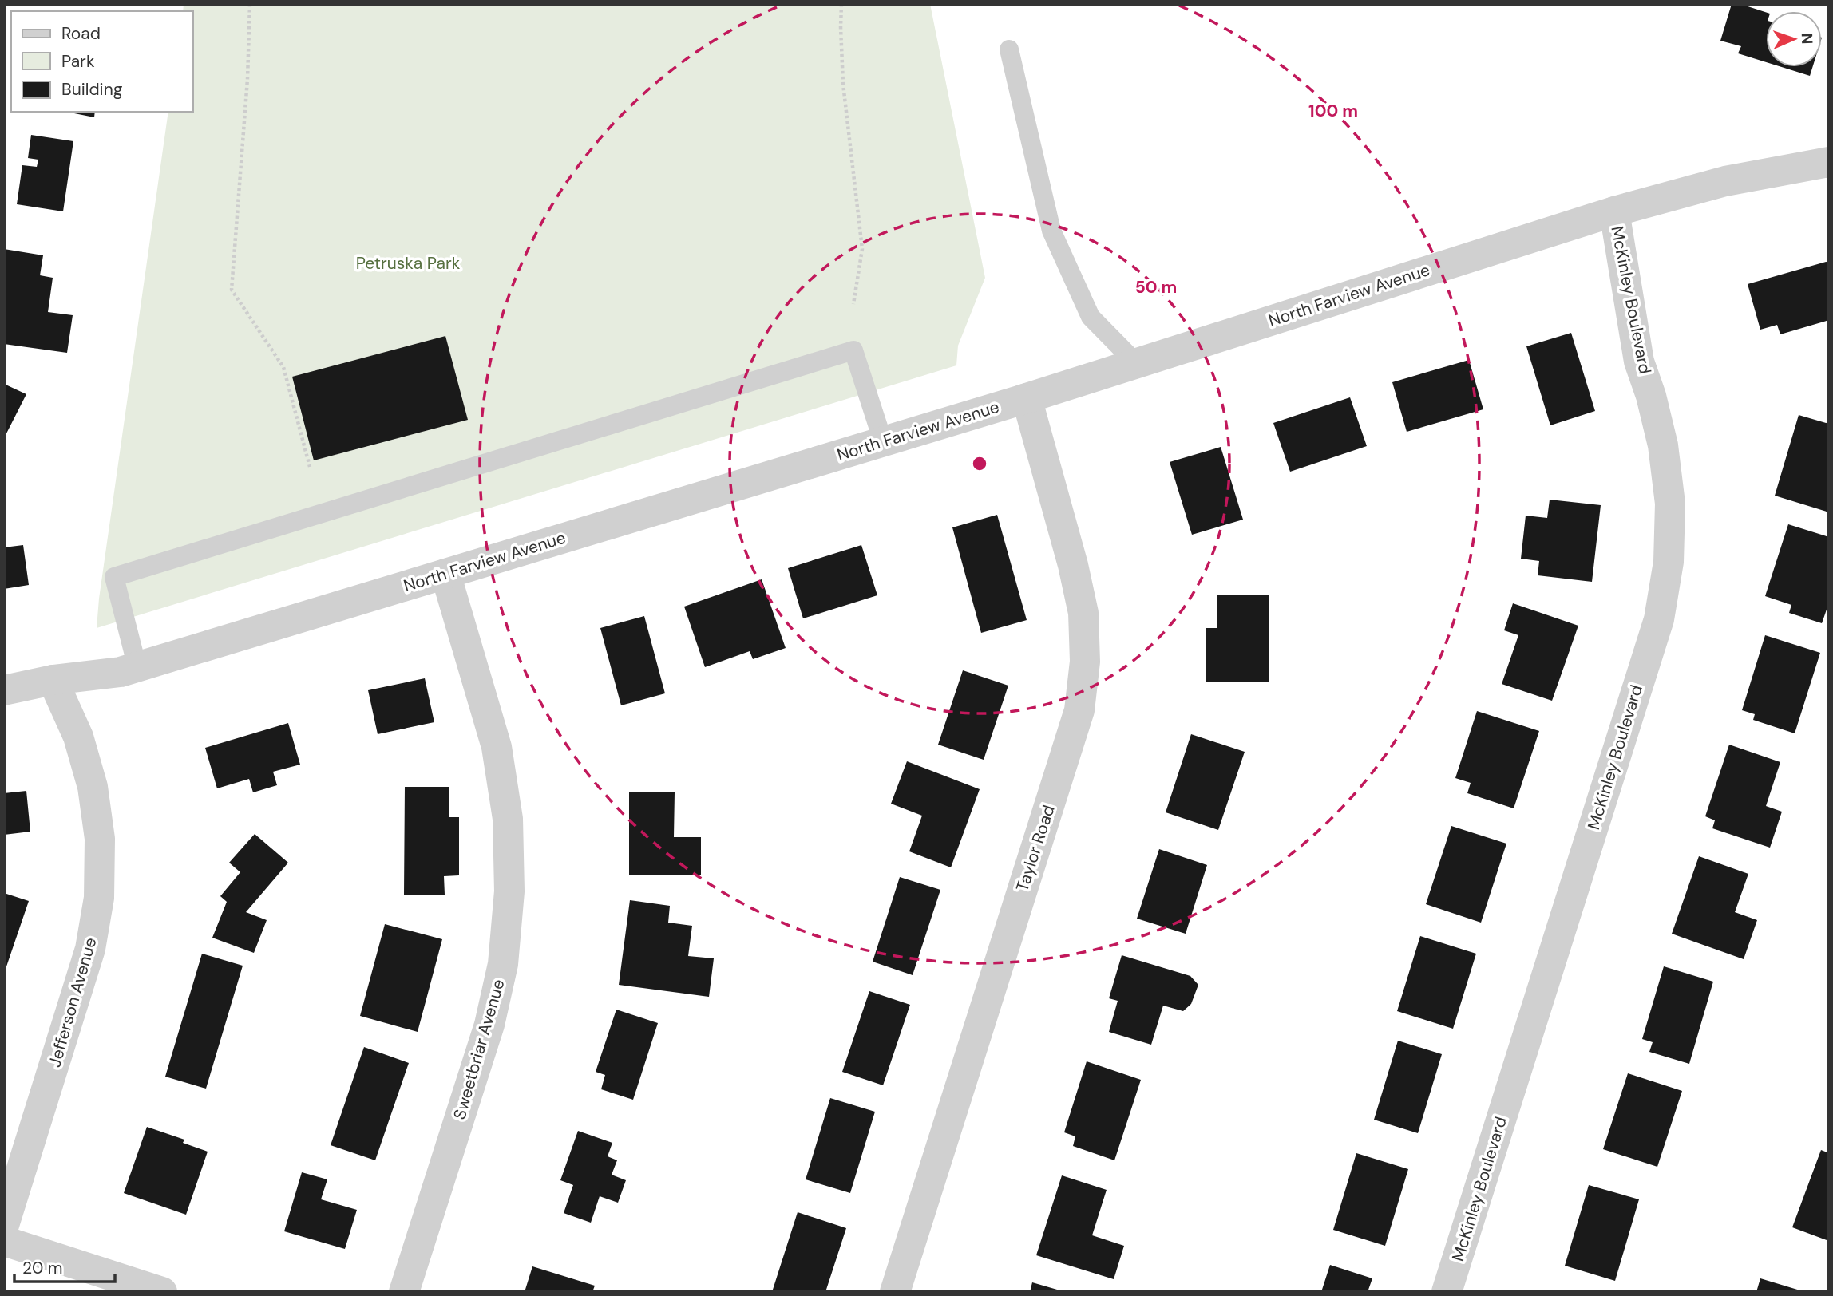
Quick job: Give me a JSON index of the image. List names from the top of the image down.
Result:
{
  "streets": {
    "street": [
      "North Farview Avenue",
      "McKinley Boulevard",
      "Taylor Road",
      "Jefferson Avenue",
      "Sweetbriar Avenue"
    ]
  },
  "crossings": [
    ["North Farview Avenue", "McKinley Boulevard"],
    ["North Farview Avenue", "Taylor Road"],
    ["North Farview Avenue", "Jefferson Avenue"],
    ["North Farview Avenue", "Sweetbriar Avenue"]
  ],
  "parks": ["Petruska Park"],
  "legend": ["Road", "Park", "Building"],
  "scale_bar": "20 m",
  "north": "right",
  "rings": ["100 m", "50 m"]
}
